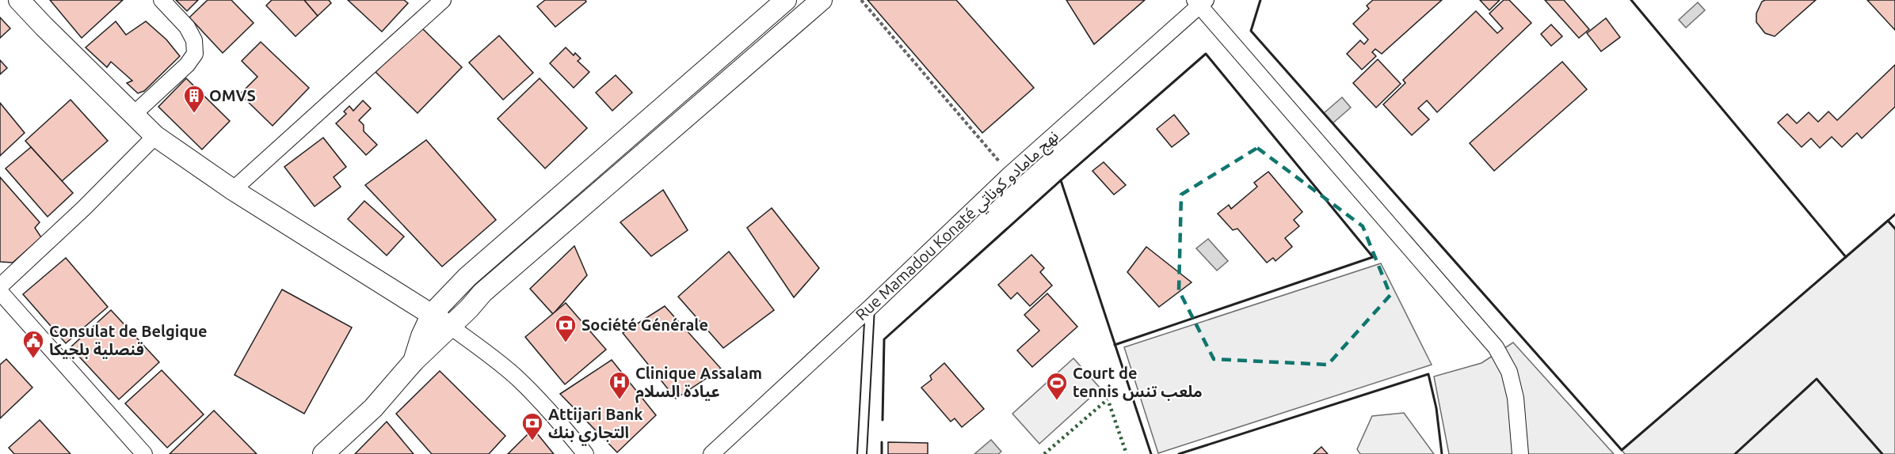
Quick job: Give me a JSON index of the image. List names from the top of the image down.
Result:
{
  "streets": {
    "street": ["Rue Mamadou Konaté نهج مامادو كوناتي"]
  },
  "places": {
    "building": ["OMVS"],
    "bank": ["Société Générale", "Attijari Bank التجاري بنك"],
    "public building": ["Consulat de Belgique قنصلية بلجيكا"],
    "hospital": ["Clinique Assalam عيادة السلام"],
    "sports": ["Court de tennis ملعب تنس"]
  }
}
